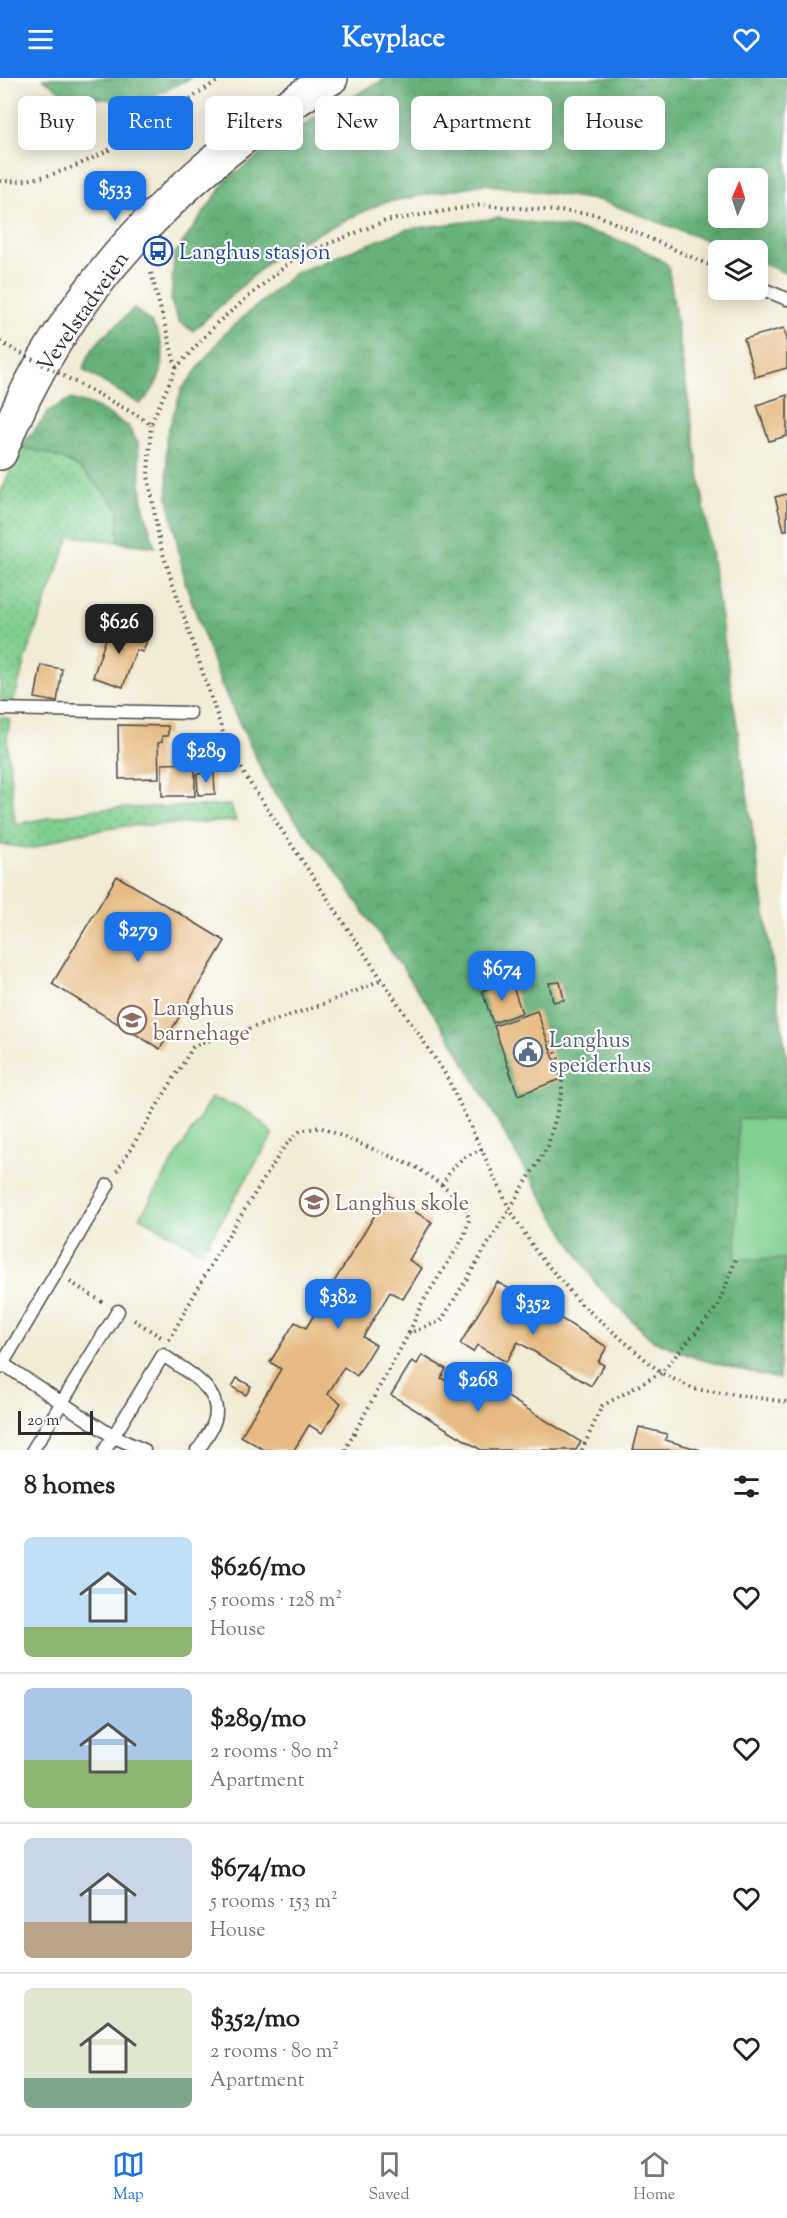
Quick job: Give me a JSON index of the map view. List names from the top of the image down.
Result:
{
  "streets": {
    "main road": ["Vevelstadveien"]
  },
  "places": {
    "bus stop": ["Langhus stasjon"],
    "school or university": ["Langhus barnehage", "Langhus skole"],
    "public building": ["Langhus speiderhus"]
  },
  "scale_bar": "20 m",
  "north": "top",
  "page": {
    "header": "Keyplace",
    "chip": [
      "Buy",
      "Rent",
      "Filters",
      "New",
      "Apartment",
      "House"
    ],
    "price": [
      "$533",
      "$626",
      "$289",
      "$279",
      "$674",
      "$382",
      "$352",
      "$268"
    ],
    "scale": "20 m",
    "heading": "8 homes",
    "list": [
      {
        "name": "$626/mo",
        "note": "5 rooms · 128 m² · House"
      },
      {
        "name": "$289/mo",
        "note": "2 rooms · 80 m² · Apartment"
      },
      {
        "name": "$674/mo",
        "note": "5 rooms · 153 m² · House"
      },
      {
        "name": "$352/mo",
        "note": "2 rooms · 80 m² · Apartment"
      }
    ],
    "tabs": ["Map", "Saved", "Home"]
  }
}
